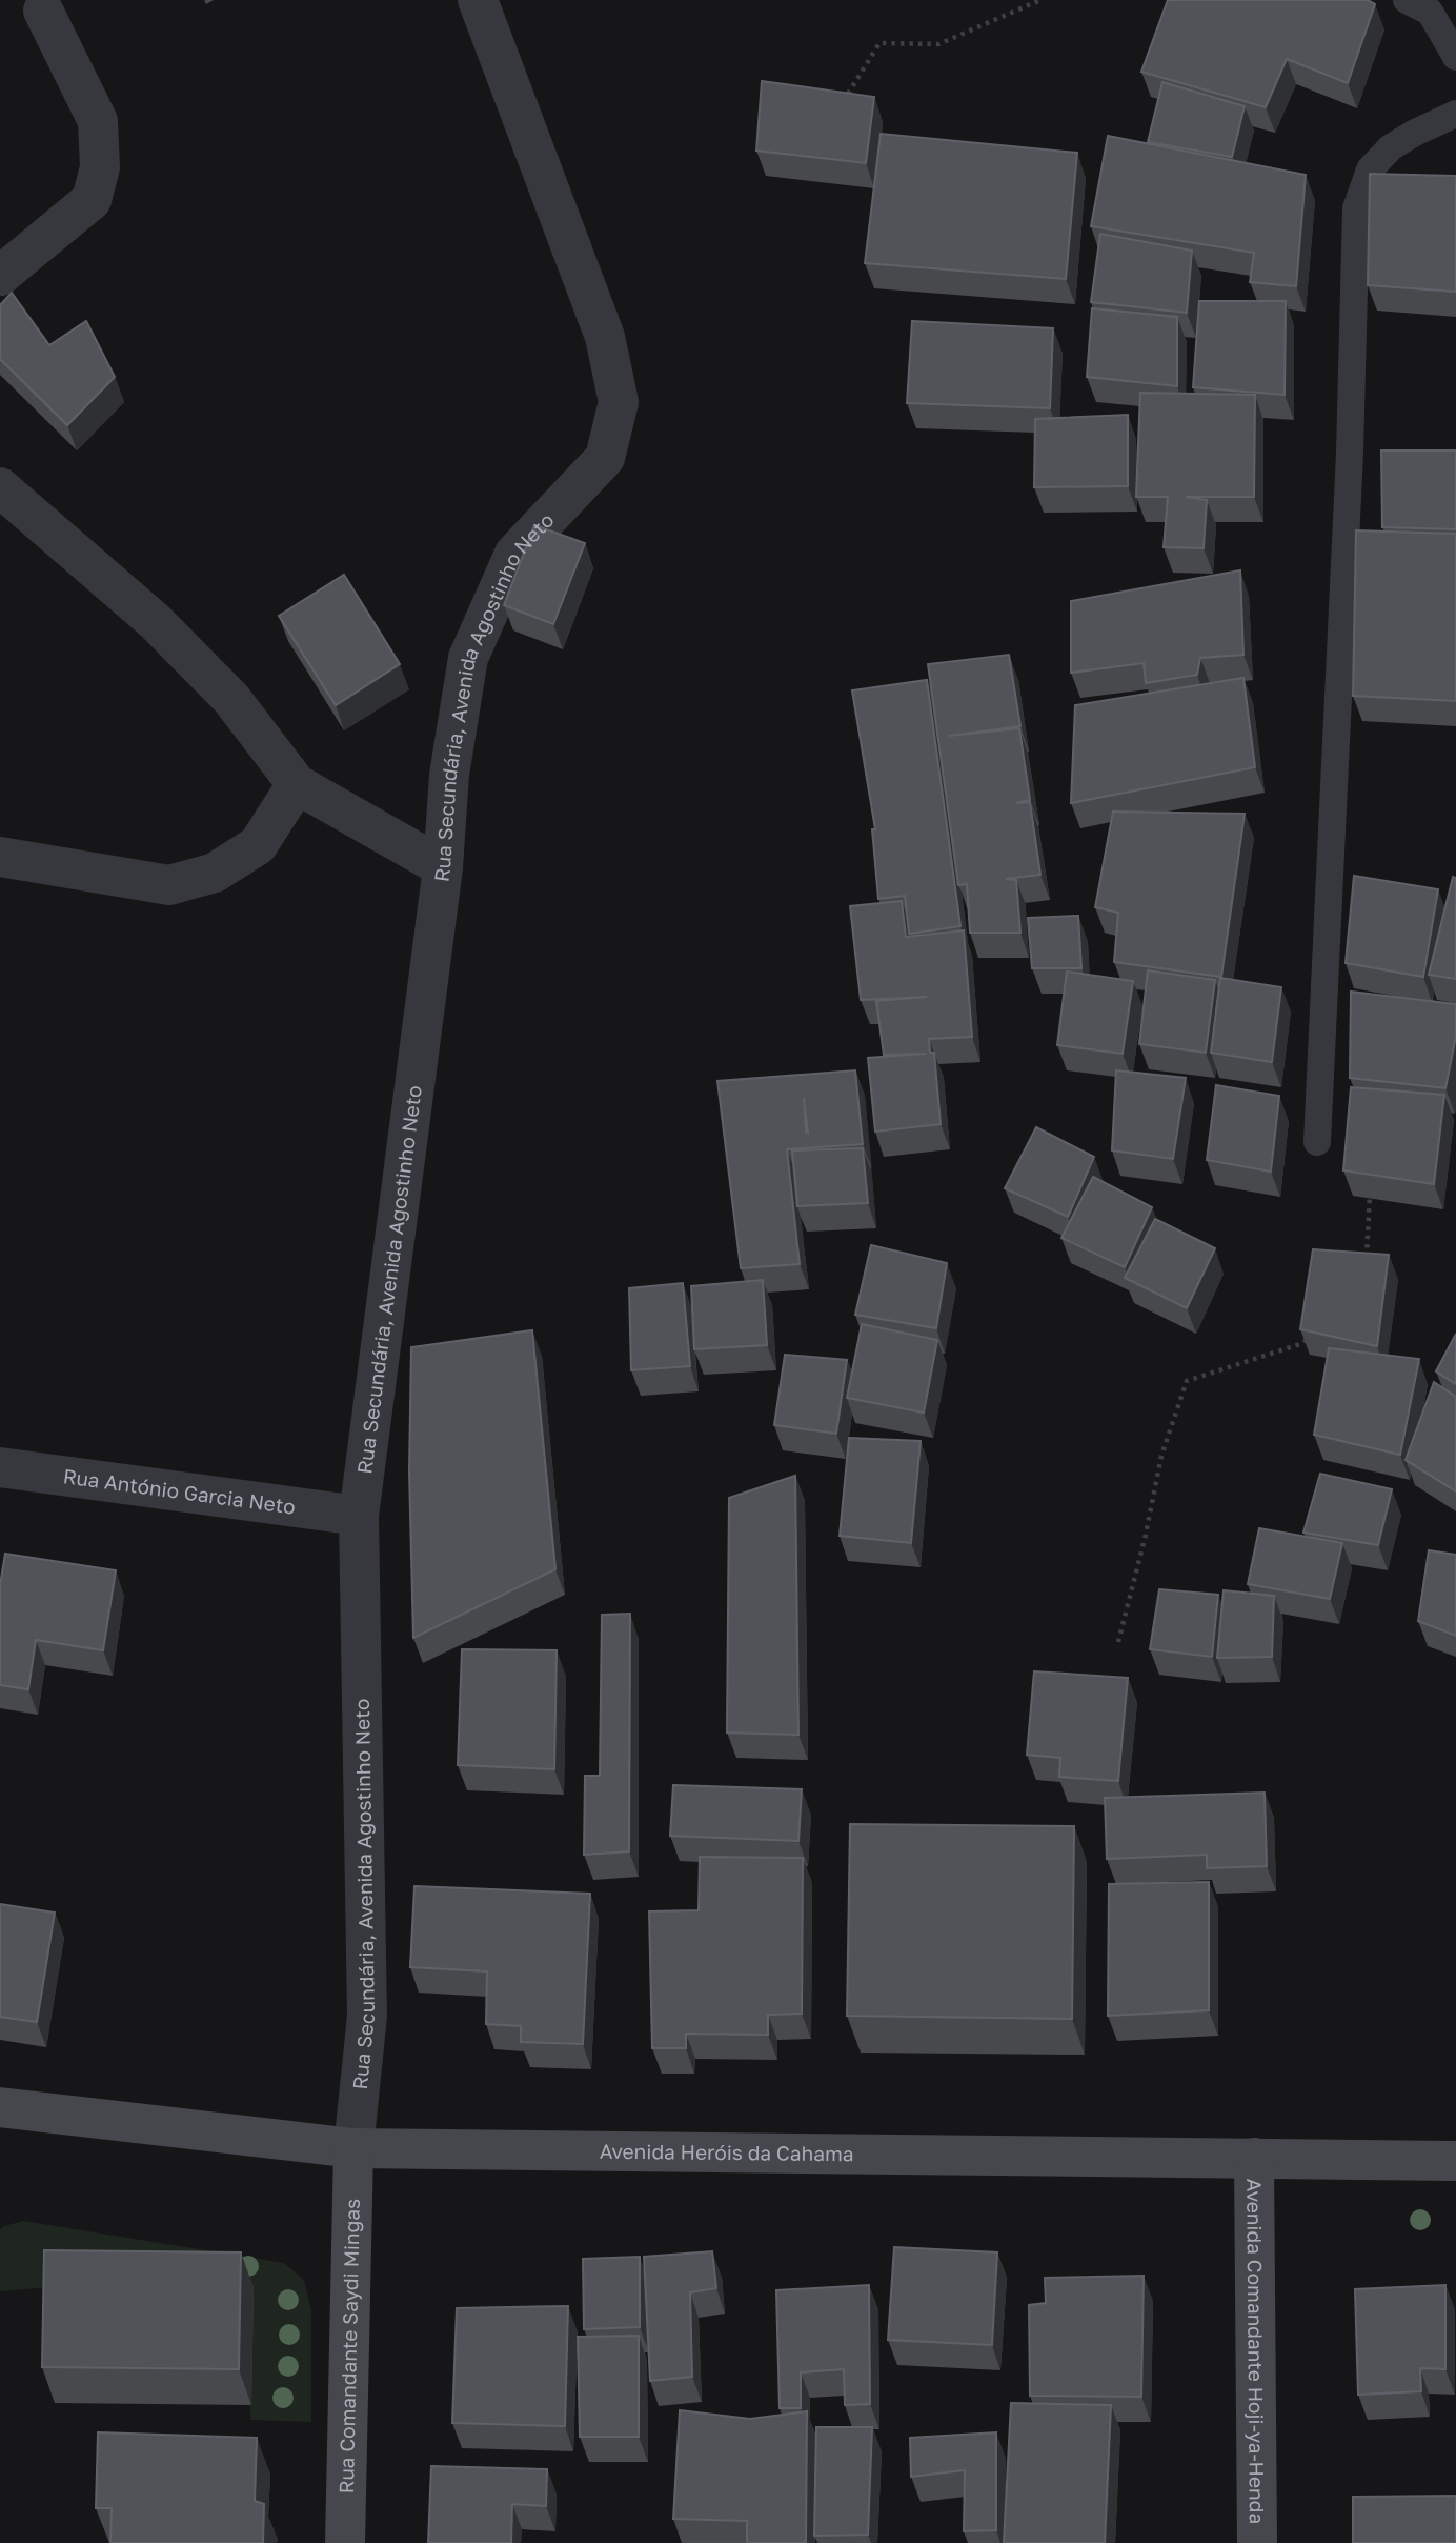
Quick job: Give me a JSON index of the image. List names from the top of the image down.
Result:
{
  "streets": {
    "street": [
      "Rua Secundária, Avenida Agostinho Neto",
      "Rua António Garcia Neto",
      "Avenida Heróis da Cahama",
      "Rua Comandante Saydi Mingas",
      "Avenida Comandante Hoji-ya-Henda"
    ]
  },
  "crossings": [
    ["Rua Secundária, Avenida Agostinho Neto", "Rua António Garcia Neto"],
    ["Rua Secundária, Avenida Agostinho Neto", "Avenida Heróis da Cahama"],
    ["Rua Secundária, Avenida Agostinho Neto", "Rua Comandante Saydi Mingas"],
    ["Avenida Heróis da Cahama", "Rua Comandante Saydi Mingas"],
    ["Avenida Heróis da Cahama", "Avenida Comandante Hoji-ya-Henda"]
  ]
}
